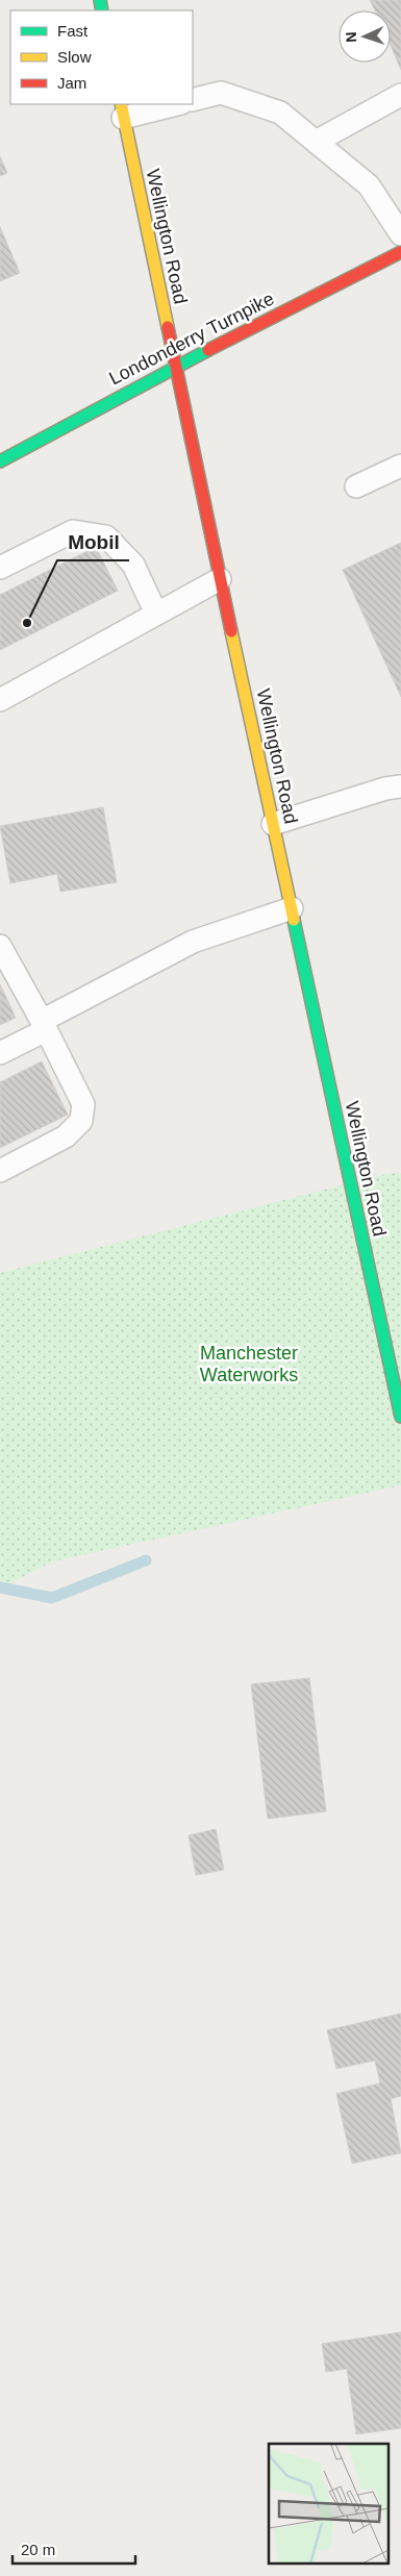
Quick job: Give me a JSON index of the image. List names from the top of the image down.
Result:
{
  "streets": {
    "main road": ["Wellington Road", "Londonderry Turnpike"]
  },
  "crossings": [
    ["Wellington Road", "Londonderry Turnpike"]
  ],
  "parks": ["Manchester Waterworks"],
  "places": ["Mobil"],
  "legend": ["Fast", "Slow", "Jam"],
  "scale_bar": "20 m",
  "north": "left"
}
